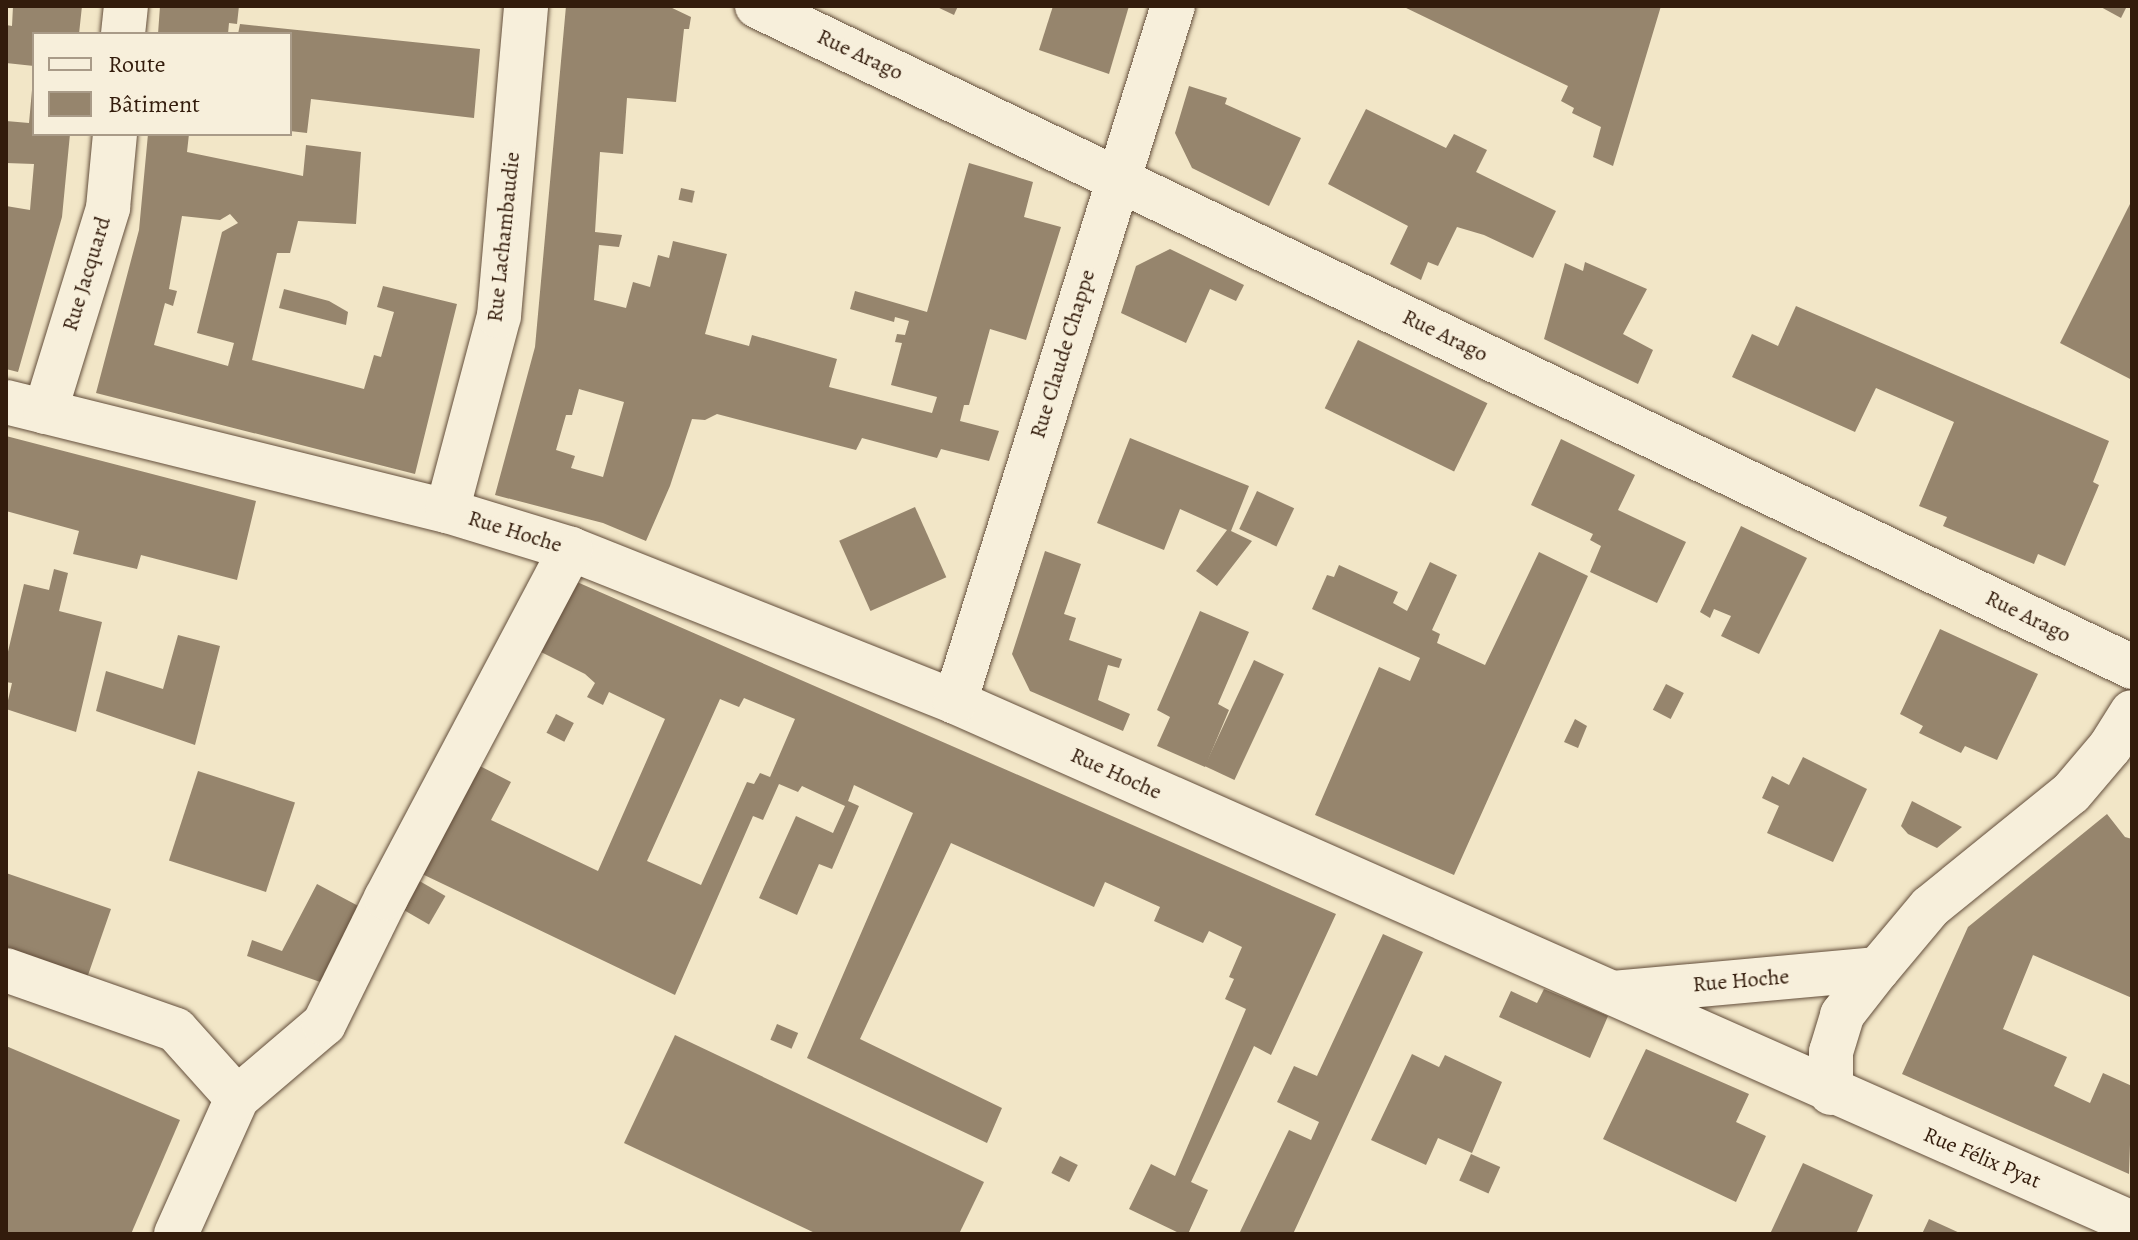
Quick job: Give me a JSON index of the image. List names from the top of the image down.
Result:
{
  "streets": {
    "street": [
      "Rue Arago",
      "Rue Lachambaudie",
      "Rue Jacquard",
      "Rue Claude Chappe",
      "Rue Hoche",
      "Rue Félix Pyat"
    ]
  },
  "crossings": [
    ["Rue Arago", "Rue Claude Chappe"],
    ["Rue Lachambaudie", "Rue Hoche"],
    ["Rue Jacquard", "Rue Hoche"],
    ["Rue Claude Chappe", "Rue Hoche"],
    ["Rue Hoche", "Rue Félix Pyat"]
  ],
  "legend": ["Route", "Bâtiment"]
}
